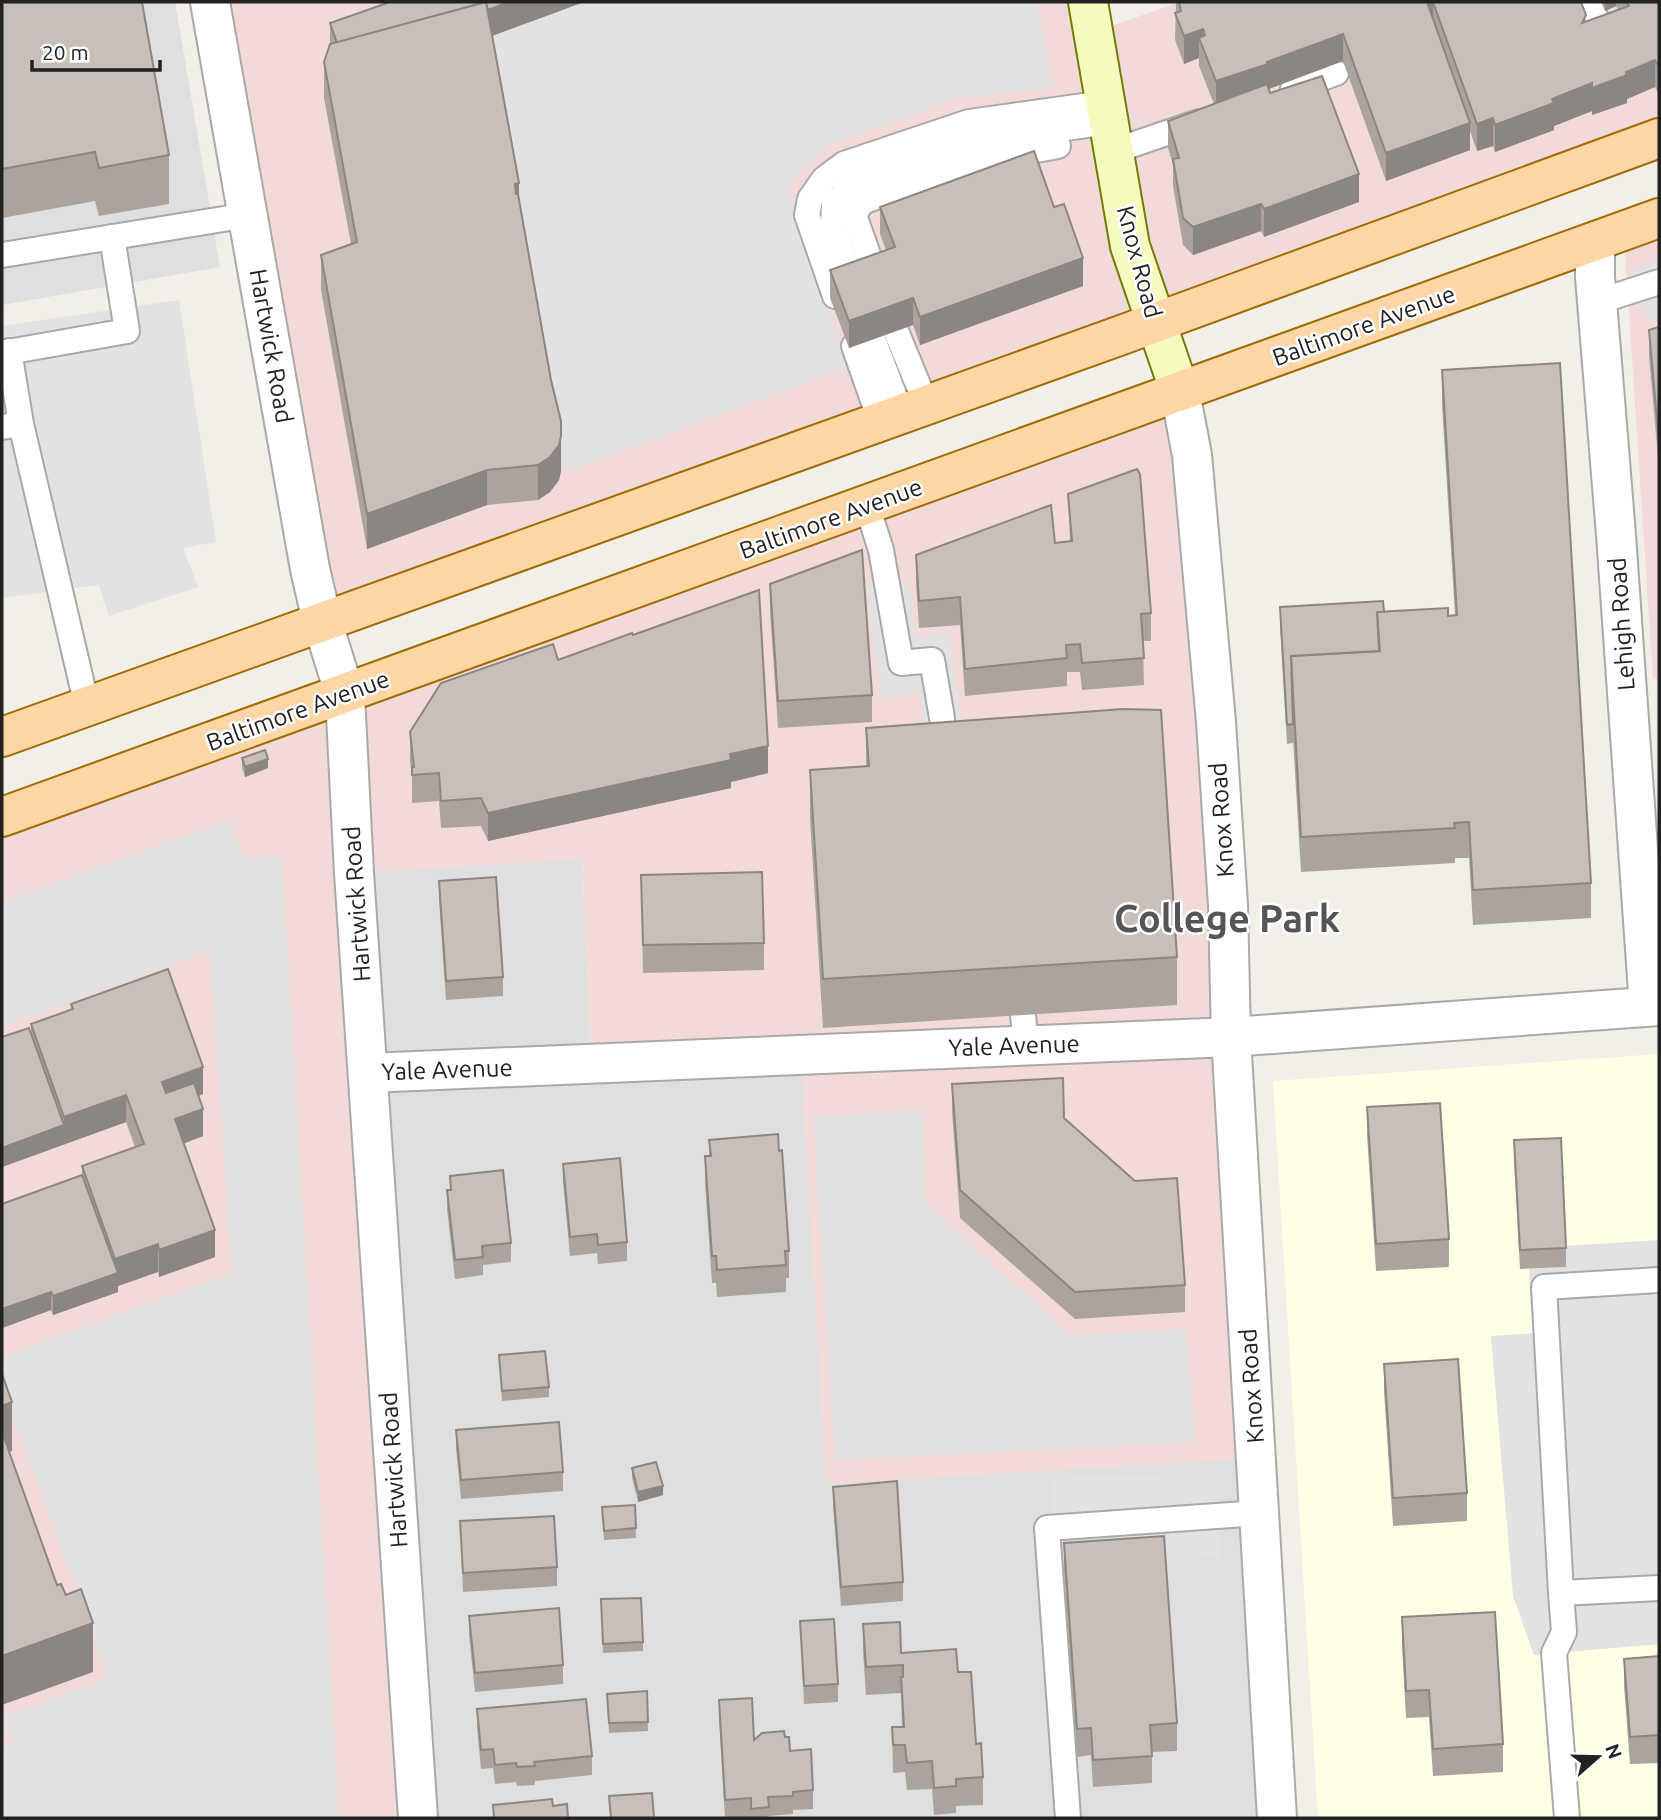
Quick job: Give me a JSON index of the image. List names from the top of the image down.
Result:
{
  "streets": {
    "main road": ["Baltimore Avenue"],
    "street": [
      "Knox Road",
      "Hartwick Road",
      "Lehigh Road",
      "Yale Avenue"
    ]
  },
  "crossings": [
    ["Knox Road", "Baltimore Avenue"],
    ["Knox Road", "Yale Avenue"],
    ["Baltimore Avenue", "Hartwick Road"],
    ["Baltimore Avenue", "Lehigh Road"],
    ["Hartwick Road", "Yale Avenue"],
    ["Lehigh Road", "Yale Avenue"]
  ],
  "districts": ["College Park"],
  "scale_bar": "20 m",
  "north": "right"
}
